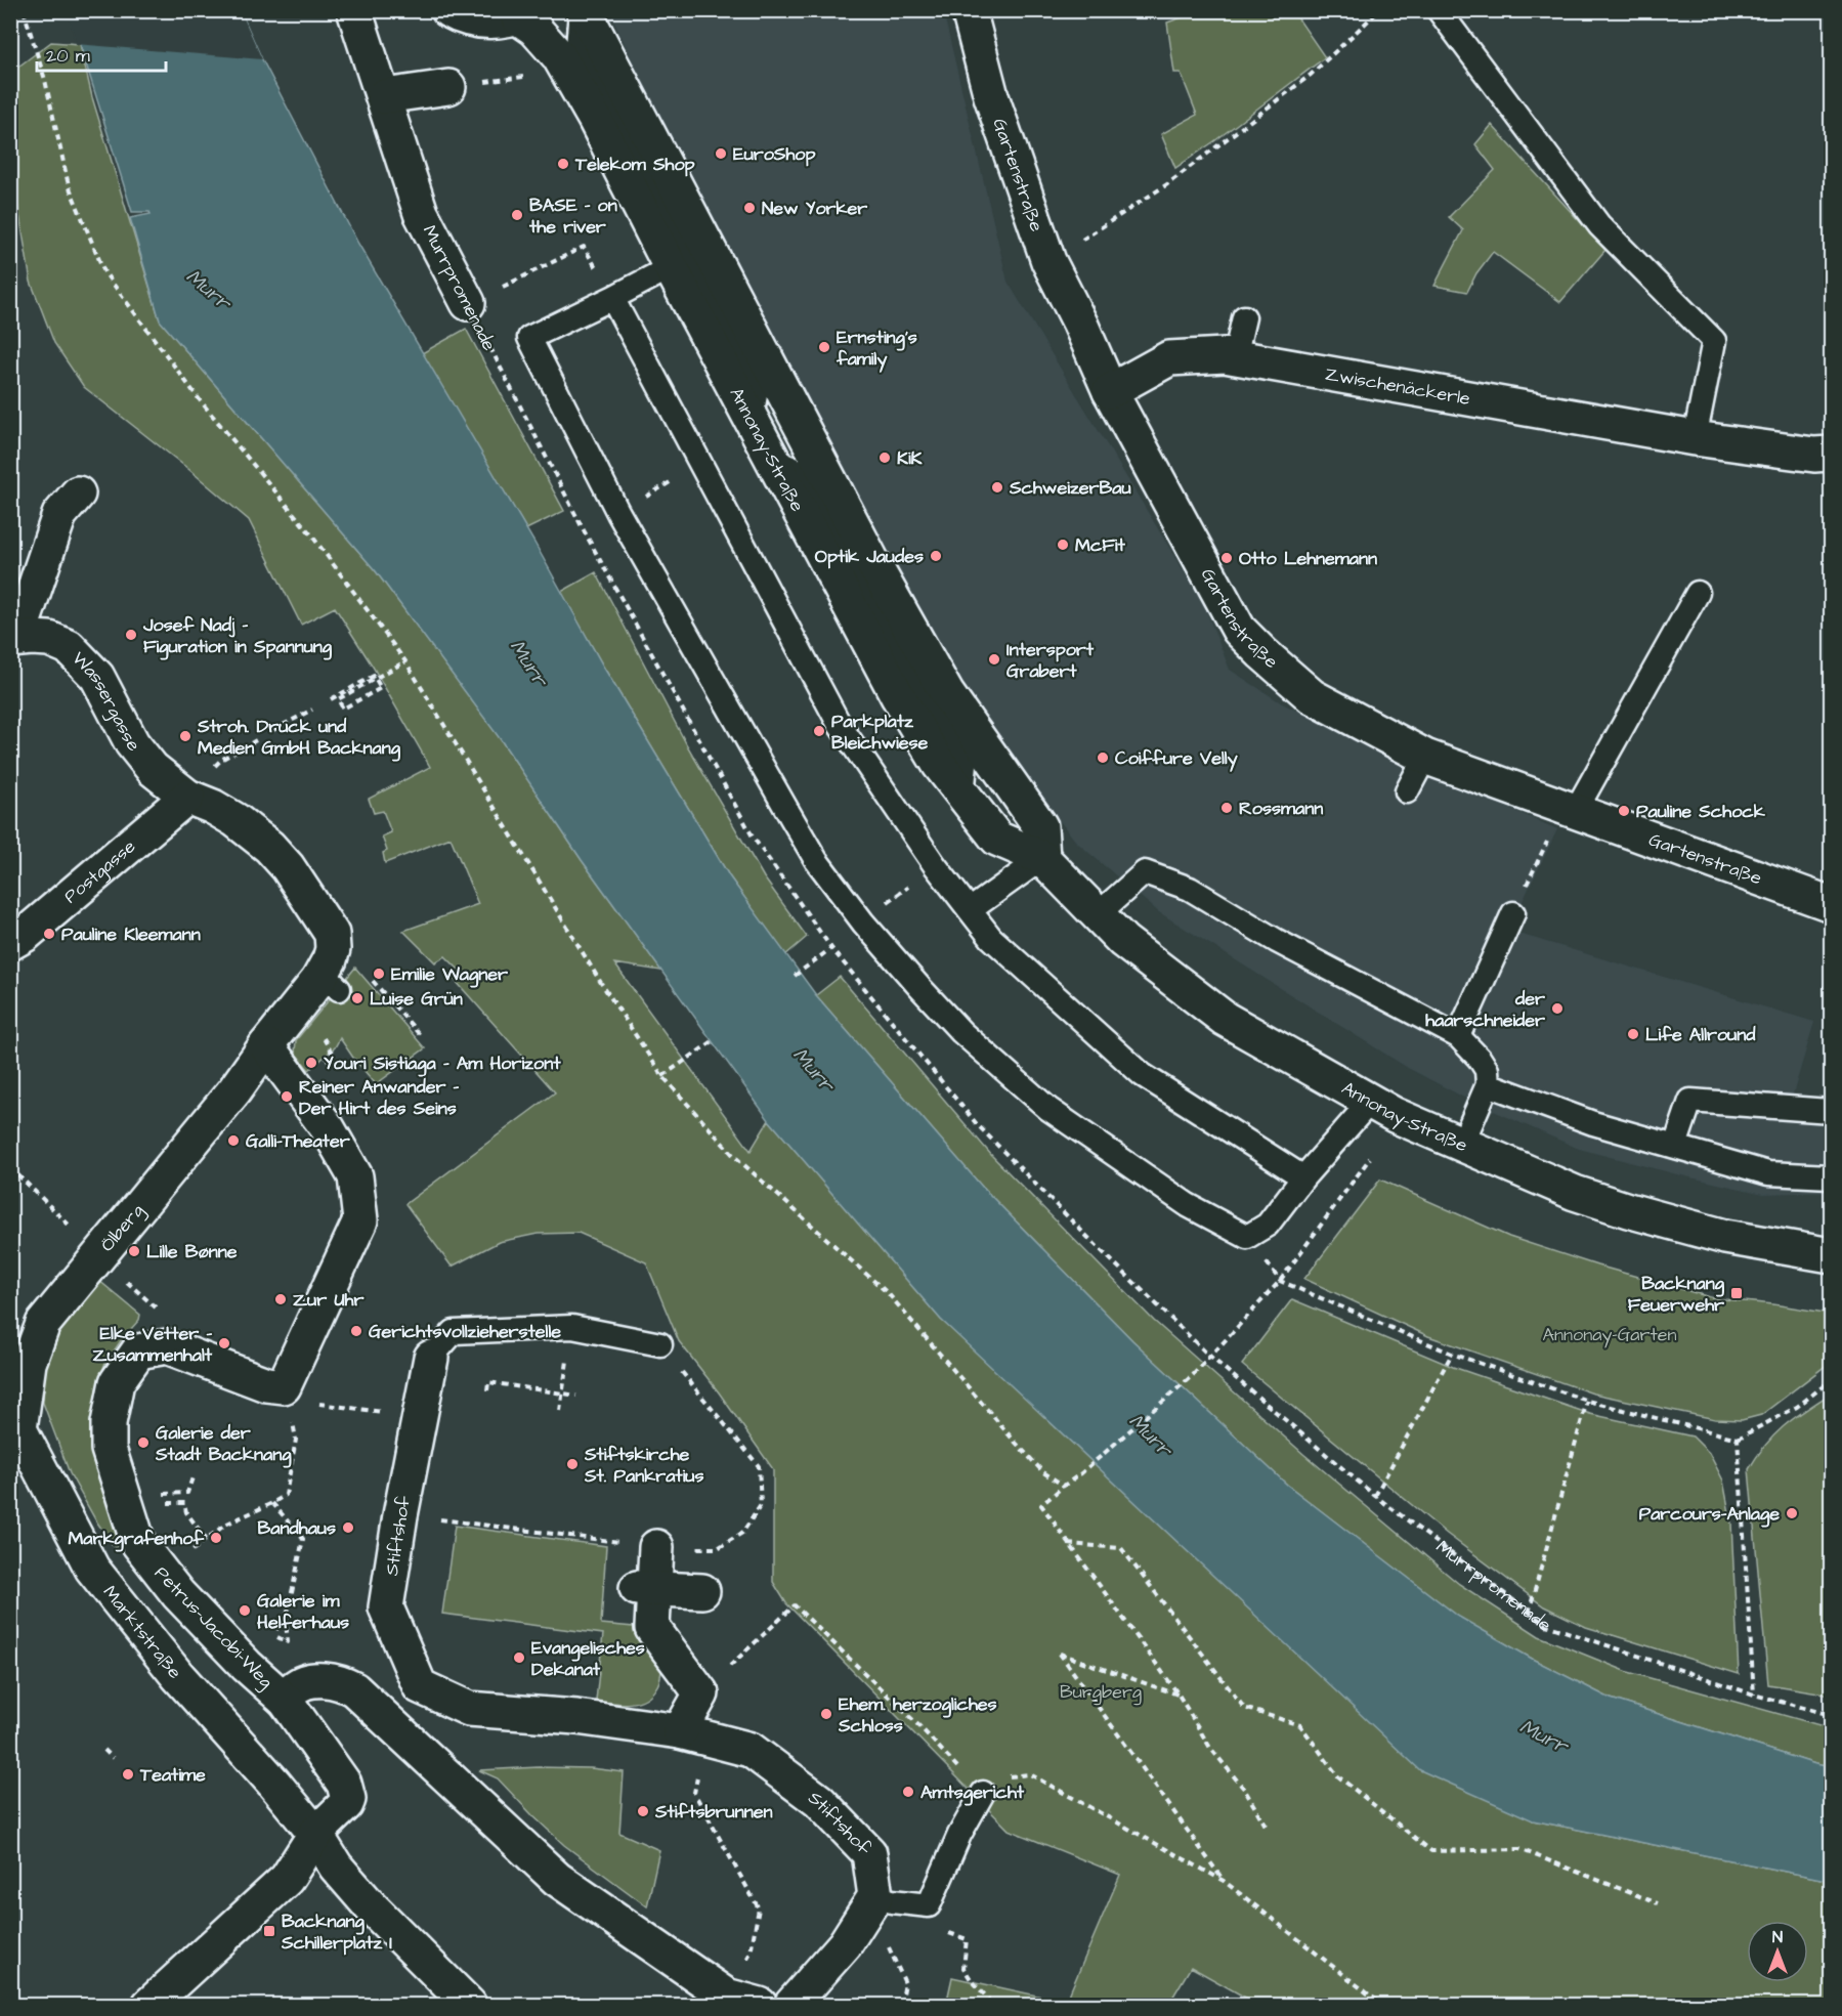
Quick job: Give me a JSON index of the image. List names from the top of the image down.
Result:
{
  "streets": {
    "street": [
      "Gartenstraße",
      "Murrpromenade",
      "Zwischenäckerle",
      "Annonay-Straße",
      "Wassergasse",
      "Postgasse",
      "Ölberg",
      "Stiftshof",
      "Petrus-Jacobi-Weg",
      "Marktstraße"
    ]
  },
  "crossings": [
    ["Gartenstraße", "Zwischenäckerle"],
    ["Wassergasse", "Postgasse"],
    ["Ölberg", "Marktstraße"]
  ],
  "water": ["Murr"],
  "parks": ["Annonay-Garten", "Burgberg"],
  "places": {
    "other": [
      "EuroShop",
      "Telekom Shop",
      "New Yorker",
      "BASE - on the river",
      "Ernsting's family",
      "KiK",
      "SchweizerBau",
      "McFit",
      "Optik Jaudes",
      "Otto Lehnemann",
      "Josef Nadj - Figuration in Spannung",
      "Intersport Grabert",
      "Parkplatz Bleichwiese",
      "Stroh. Druck und Medien GmbH Backnang",
      "Coiffure Velly",
      "Rossmann",
      "Pauline Schock",
      "Pauline Kleemann",
      "Emilie Wagner",
      "Luise Grün",
      "der haarschneider",
      "Life Allround",
      "Youri Sistiaga - Am Horizont",
      "Reiner Anwander - Der Hirt des Seins",
      "Galli-Theater",
      "Lille Bønne",
      "Zur Uhr",
      "Gerichtsvollzieherstelle",
      "Elke Vetter - Zusammenhalt",
      "Galerie der Stadt Backnang",
      "Stiftskirche St. Pankratius",
      "Parcours-Anlage",
      "Bandhaus",
      "Markgrafenhof",
      "Galerie im Helferhaus",
      "Evangelisches Dekanat",
      "Ehem. herzogliches Schloss",
      "Teatime",
      "Amtsgericht",
      "Stiftsbrunnen"
    ],
    "transit": ["Backnang Feuerwehr", "Backnang Schillerplatz I"]
  },
  "scale_bar": "20 m",
  "north": "top"
}
